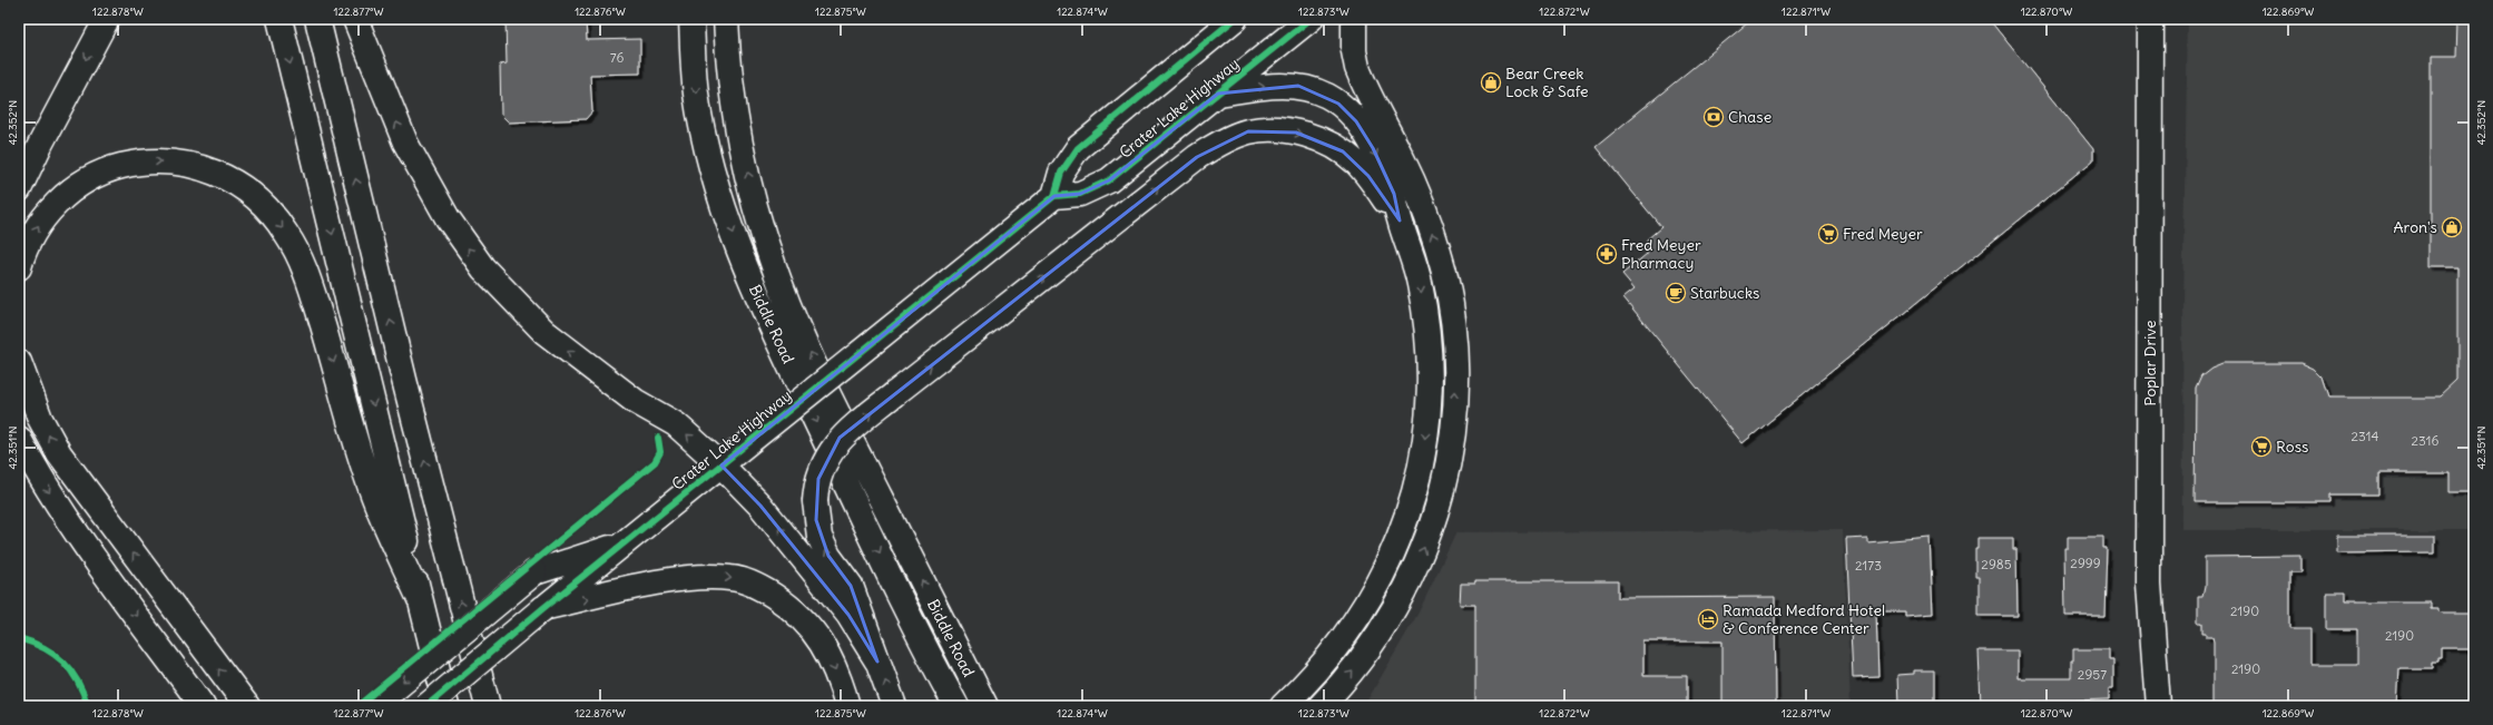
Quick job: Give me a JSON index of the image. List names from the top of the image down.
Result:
{
  "streets": {
    "main road": ["Crater Lake Highway", "Biddle Road", "Poplar Drive"]
  },
  "places": {
    "shop": ["Bear Creek Lock & Safe", "Aron's"],
    "bank": ["Chase"],
    "supermarket": ["Fred Meyer", "Ross"],
    "pharmacy": ["Fred Meyer Pharmacy"],
    "cafe": ["Starbucks"],
    "hotel": ["Ramada Medford Hotel & Conference Center"]
  },
  "house_numbers": [
    "76",
    "2314",
    "2316",
    "2999",
    "2985",
    "2173",
    "2190",
    "2190",
    "2190",
    "2957"
  ],
  "coordinates": [
    "122.878°W",
    "122.877°W",
    "122.876°W",
    "122.875°W",
    "122.874°W",
    "122.873°W",
    "122.872°W",
    "122.871°W",
    "122.870°W",
    "122.869°W",
    "42.352°N",
    "42.351°N"
  ]
}
